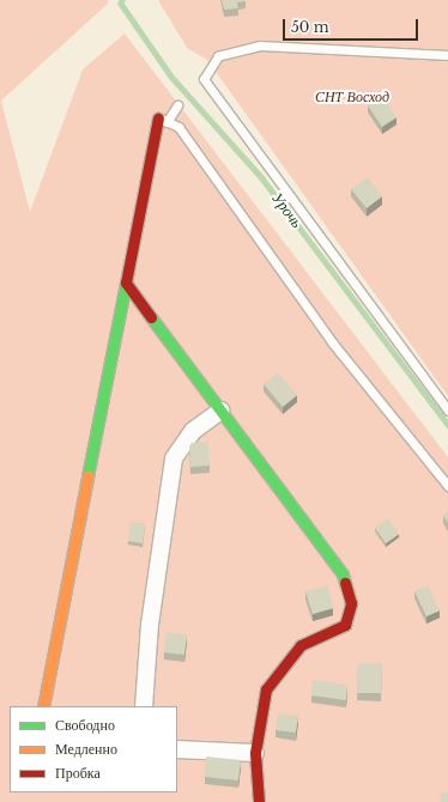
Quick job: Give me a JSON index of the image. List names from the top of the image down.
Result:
{
  "water": ["Урочь"],
  "parks": ["СНТ Восход"],
  "legend": ["Свободно", "Медленно", "Пробка"],
  "scale_bar": "50 m"
}
